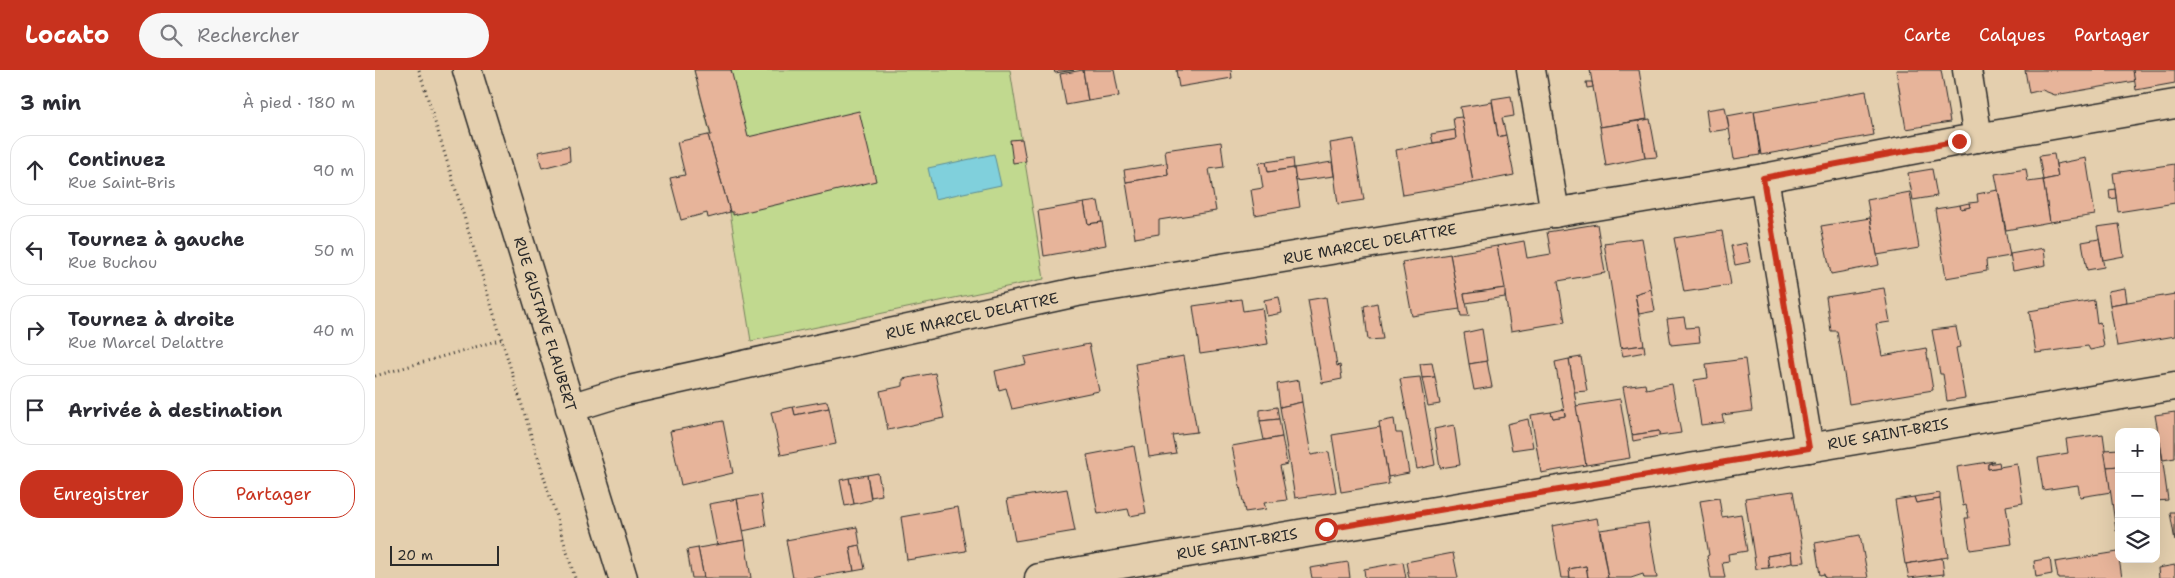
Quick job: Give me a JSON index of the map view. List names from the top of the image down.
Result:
{
  "streets": {
    "street": ["RUE MARCEL DELATTRE", "RUE GUSTAVE FLAUBERT", "RUE SAINT-BRIS"]
  },
  "crossings": [
    ["RUE MARCEL DELATTRE", "RUE GUSTAVE FLAUBERT"]
  ],
  "scale_bar": "20 m",
  "page": {
    "header": "Locato",
    "search": "Rechercher",
    "nav": ["Carte", "Calques", "Partager"],
    "heading": ["3 min", "À pied · 180 m"],
    "list": [
      ["Continuez", "Rue Saint-Bris", "90 m"],
      ["Tournez à gauche", "Rue Buchou", "50 m"],
      ["Tournez à droite", "Rue Marcel Delattre", "40 m"],
      "Arrivée à destination"
    ],
    "map_buttons": ["+", "−"],
    "buttons": ["Enregistrer", "Partager"],
    "scale": "20 m"
  }
}
